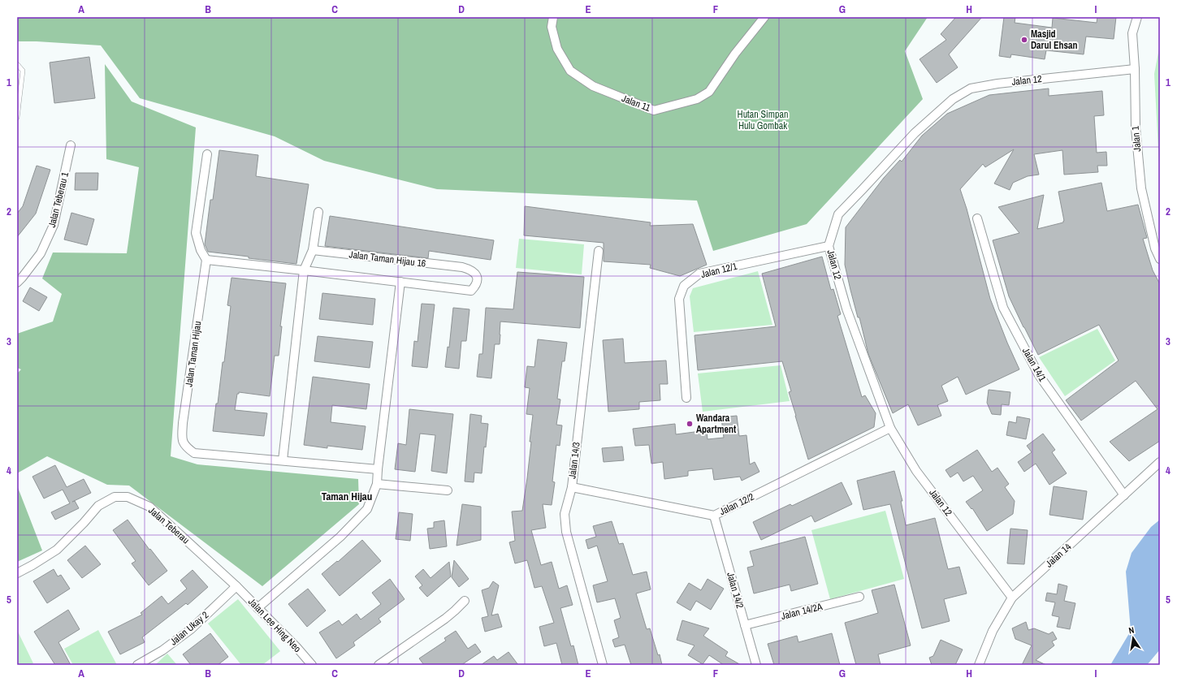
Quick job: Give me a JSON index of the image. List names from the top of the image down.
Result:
{
  "streets": {
    "street": [
      "Jalan 12",
      "Jalan 11",
      "Jalan 1",
      "Jalan Teberau 1",
      "Jalan Taman Hijau 16",
      "Jalan 12/1",
      "Jalan Taman Hijau",
      "Jalan 14/1",
      "Jalan 14/3",
      "Jalan 12/2",
      "Jalan Teberau",
      "Jalan 14",
      "Jalan 14/2",
      "Jalan 14/2A",
      "Jalan Lee Hing Neo",
      "Jalan Ukay 2"
    ]
  },
  "crossings": [
    ["Jalan 12", "Jalan 1"],
    ["Jalan 12", "Jalan 12/1"],
    ["Jalan 12", "Jalan 12/2"],
    ["Jalan 12", "Jalan 14"],
    ["Jalan 14/1", "Jalan 14"],
    ["Jalan 14/3", "Jalan 12/2"],
    ["Jalan 12/2", "Jalan 14/2"],
    ["Jalan Teberau", "Jalan Lee Hing Neo"],
    ["Jalan Teberau", "Jalan Ukay 2"],
    ["Jalan 14/2", "Jalan 14/2A"],
    ["Jalan Lee Hing Neo", "Jalan Ukay 2"]
  ],
  "districts": ["Taman Hijau"],
  "parks": ["Hutan Simpan Hulu Gombak"],
  "places": ["Masjid Darul Ehsan", "Wandara Apartment"],
  "north": "top",
  "grid": {
    "columns": [
      "A",
      "B",
      "C",
      "D",
      "E",
      "F",
      "G",
      "H",
      "I"
    ],
    "rows": [
      "1",
      "2",
      "3",
      "4",
      "5"
    ]
  }
}
